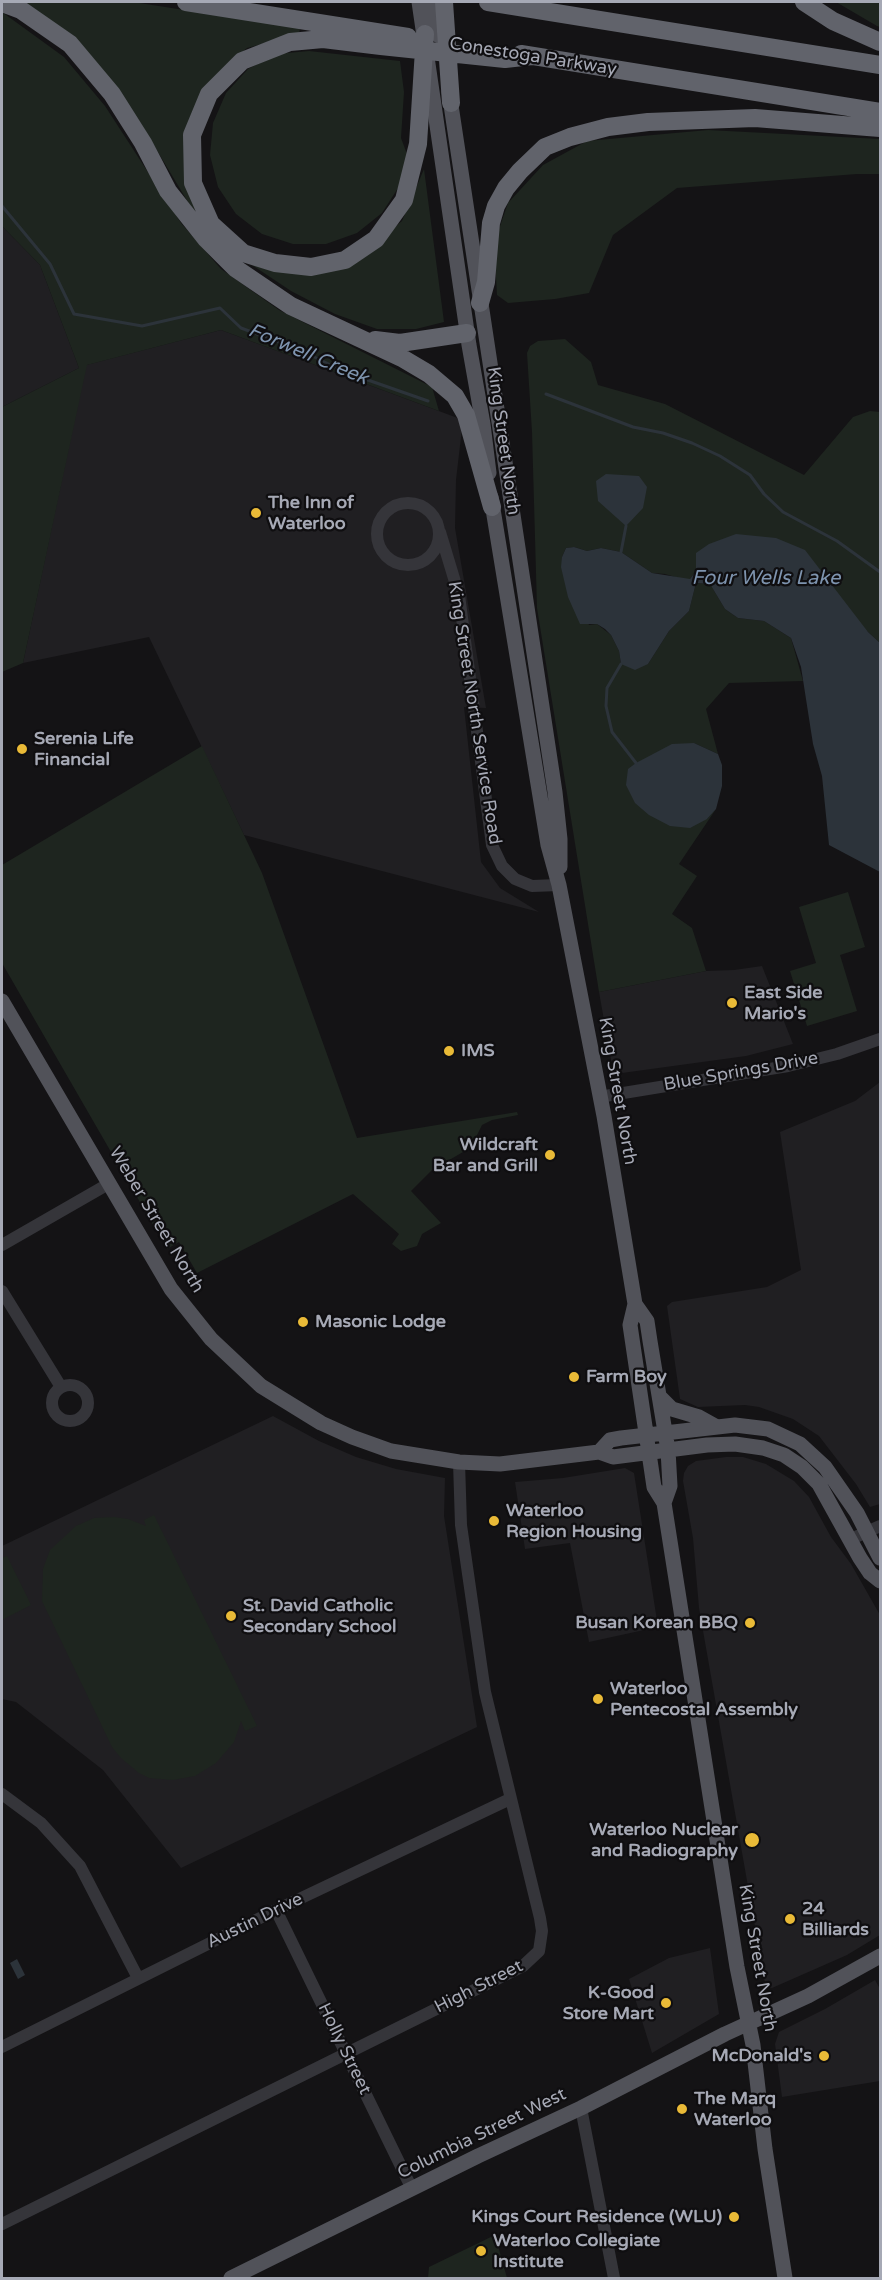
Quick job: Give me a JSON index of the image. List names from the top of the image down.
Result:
{
  "streets": {
    "highway": ["Conestoga Parkway"],
    "main road": ["King Street North", "Weber Street North", "Columbia Street West"],
    "street": [
      "King Street North Service Road",
      "Blue Springs Drive",
      "Austin Drive",
      "High Street",
      "Holly Street"
    ]
  },
  "crossings": [
    ["King Street North", "King Street North Service Road"],
    ["King Street North", "Blue Springs Drive"],
    ["King Street North", "Weber Street North"],
    ["King Street North", "Columbia Street West"],
    ["Weber Street North", "High Street"],
    ["Austin Drive", "High Street"],
    ["Austin Drive", "Holly Street"],
    ["High Street", "Holly Street"],
    ["Holly Street", "Columbia Street West"]
  ],
  "water": ["Forwell Creek", "Four Wells Lake"],
  "places": [
    "The Inn of Waterloo",
    "Serenia Life Financial",
    "East Side Mario's",
    "IMS",
    "Wildcraft Bar and Grill",
    "Masonic Lodge",
    "Farm Boy",
    "Waterloo Region Housing",
    "St. David Catholic Secondary School",
    "Busan Korean BBQ",
    "Waterloo Pentecostal Assembly",
    "Waterloo Nuclear and Radiography",
    "24 Billiards",
    "K-Good Store Mart",
    "McDonald's",
    "The Marq Waterloo",
    "Kings Court Residence (WLU)",
    "Waterloo Collegiate Institute"
  ]
}
